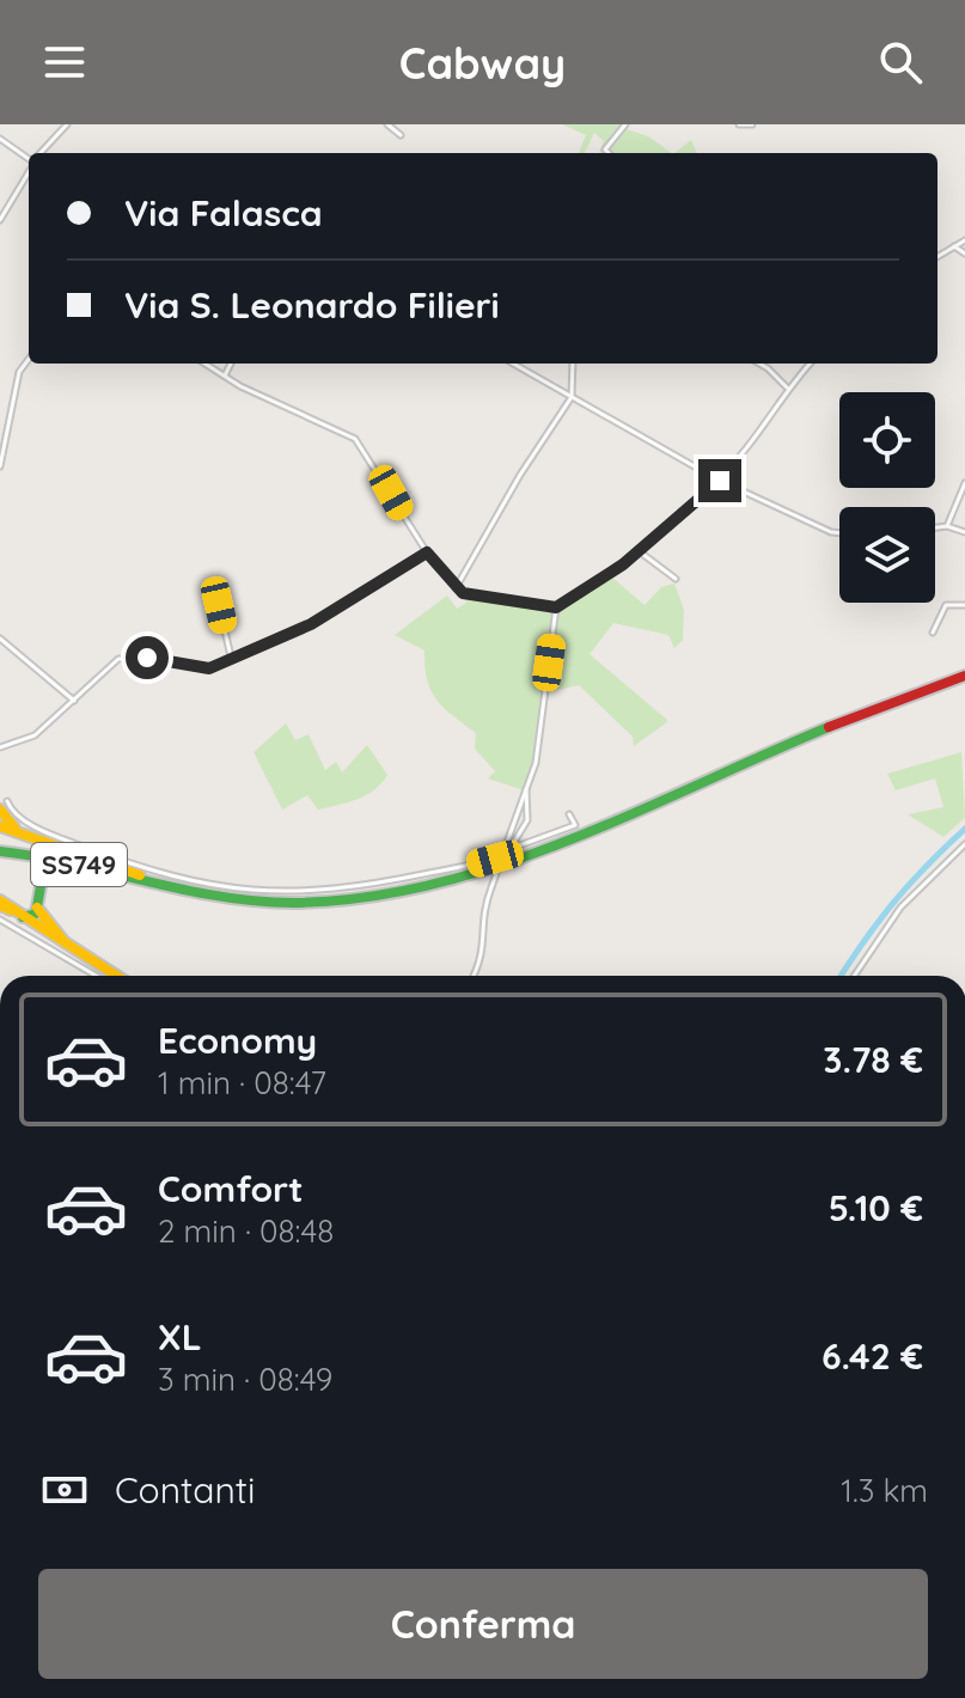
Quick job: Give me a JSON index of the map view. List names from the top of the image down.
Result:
{
  "streets": {
    "main road": ["SS749"]
  },
  "page": {
    "header": "Cabway",
    "banner": ["Via Falasca", "Via S. Leonardo Filieri"],
    "list": [
      {
        "name": "Economy",
        "note": "1 min · 08:47",
        "value": "3.78 €"
      },
      {
        "name": "Comfort",
        "note": "2 min · 08:48",
        "value": "5.10 €"
      },
      {
        "name": "XL",
        "note": "3 min · 08:49",
        "value": "6.42 €"
      }
    ],
    "pay": ["Contanti", "1.3 km"],
    "buttons": "Conferma"
  }
}
